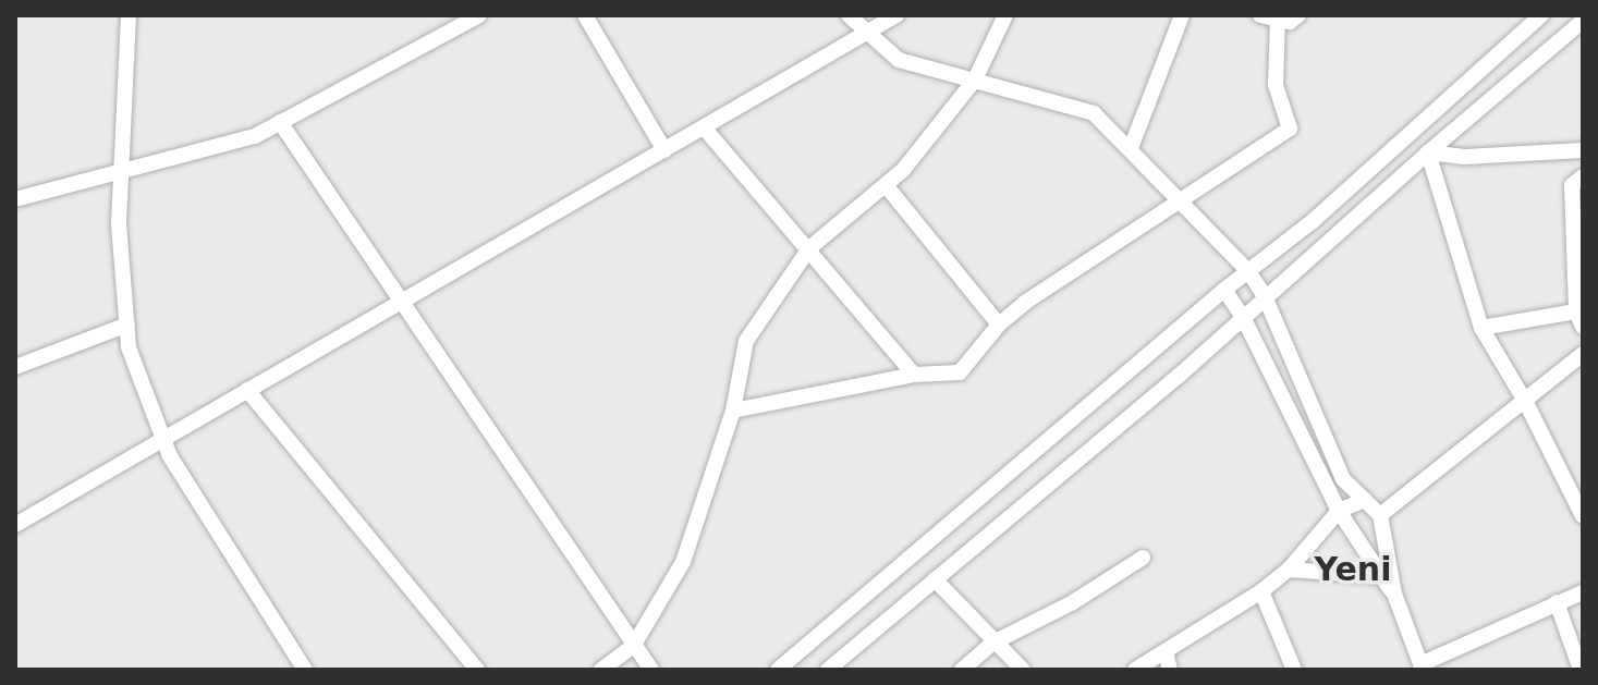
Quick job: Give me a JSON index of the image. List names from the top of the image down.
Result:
{
  "districts": ["Yeni"]
}
